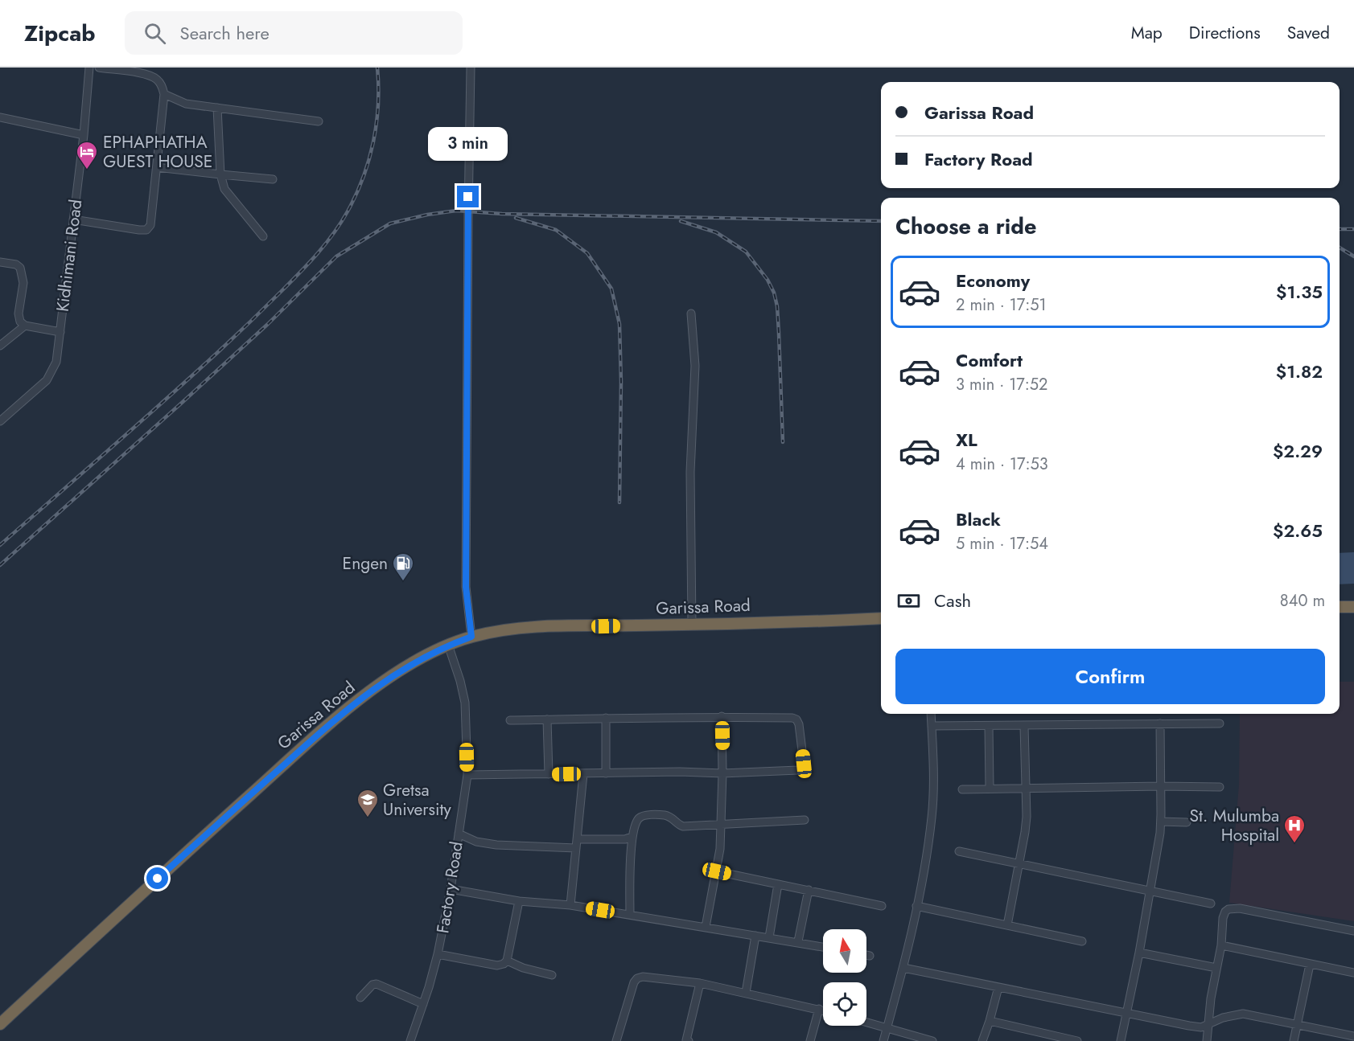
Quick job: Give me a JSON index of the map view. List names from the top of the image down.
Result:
{
  "streets": {
    "highway": ["Garissa Road"],
    "street": ["Kidhimani Road", "Factory Road"]
  },
  "crossings": [
    ["Garissa Road", "Factory Road"]
  ],
  "places": {
    "hotel": ["EPHAPHATHA GUEST HOUSE"],
    "fuel station": ["Engen"],
    "school or university": ["Gretsa University"],
    "hospital": ["St. Mulumba Hospital"]
  },
  "north": "top",
  "page": {
    "header": "Zipcab",
    "search": "Search here",
    "nav": ["Map", "Directions", "Saved"],
    "banner": ["Garissa Road", "Factory Road"],
    "bubble": "3 min",
    "heading": "Choose a ride",
    "list": [
      {
        "name": "Economy",
        "note": "2 min · 17:51",
        "value": "$1.35"
      },
      {
        "name": "Comfort",
        "note": "3 min · 17:52",
        "value": "$1.82"
      },
      {
        "name": "XL",
        "note": "4 min · 17:53",
        "value": "$2.29"
      },
      {
        "name": "Black",
        "note": "5 min · 17:54",
        "value": "$2.65"
      }
    ],
    "pay": ["Cash", "840 m"],
    "buttons": "Confirm"
  }
}
